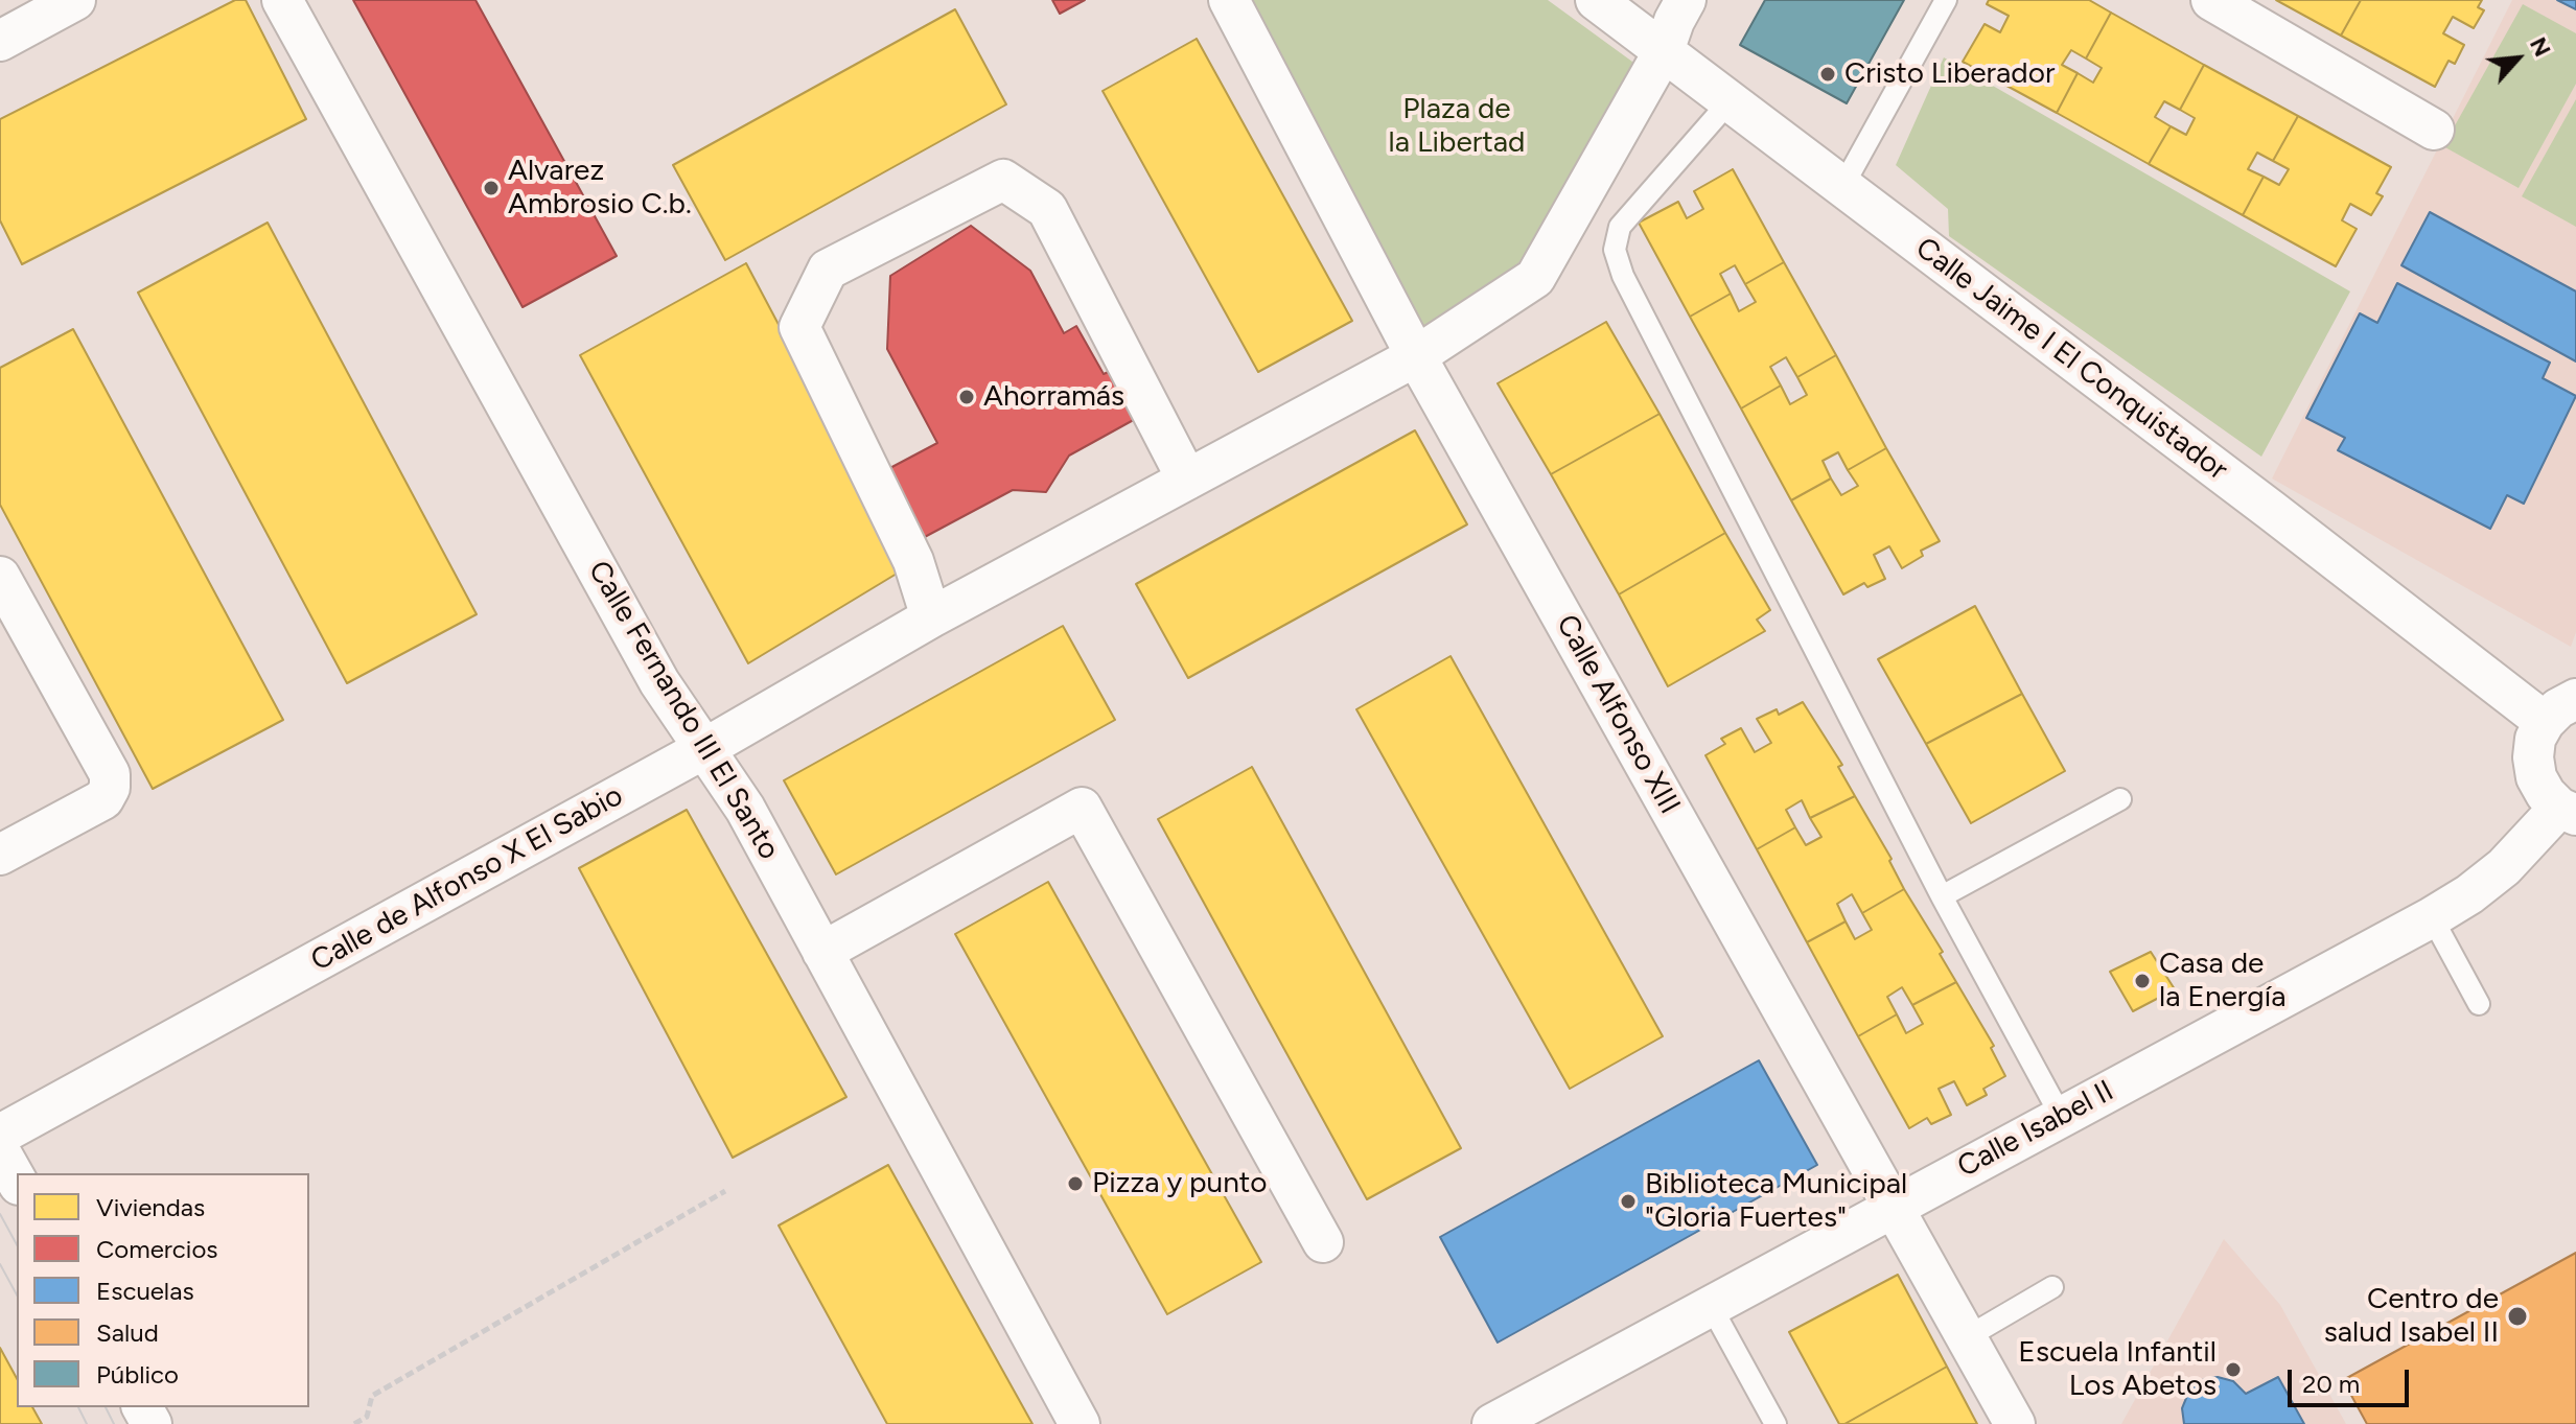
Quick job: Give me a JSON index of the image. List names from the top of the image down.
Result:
{
  "streets": {
    "street": [
      "Calle Jaime I El Conquistador",
      "Calle Fernando III El Santo",
      "Calle Alfonso XIII",
      "Calle de Alfonso X El Sabio",
      "Calle Isabel II"
    ]
  },
  "crossings": [
    ["Calle Jaime I El Conquistador", "Calle de Alfonso X El Sabio"],
    ["Calle Fernando III El Santo", "Calle de Alfonso X El Sabio"],
    ["Calle Alfonso XIII", "Calle de Alfonso X El Sabio"],
    ["Calle Alfonso XIII", "Calle Isabel II"]
  ],
  "parks": ["Plaza de la Libertad"],
  "places": [
    "Cristo Liberador",
    "Alvarez Ambrosio C.b.",
    "Ahorramás",
    "Casa de la Energía",
    "Pizza y punto",
    "Biblioteca Municipal \"Gloria Fuertes\"",
    "Centro de salud Isabel II",
    "Escuela Infantil Los Abetos"
  ],
  "legend": [
    "Viviendas",
    "Comercios",
    "Escuelas",
    "Salud",
    "Público"
  ],
  "scale_bar": "20 m",
  "north": "top right"
}
